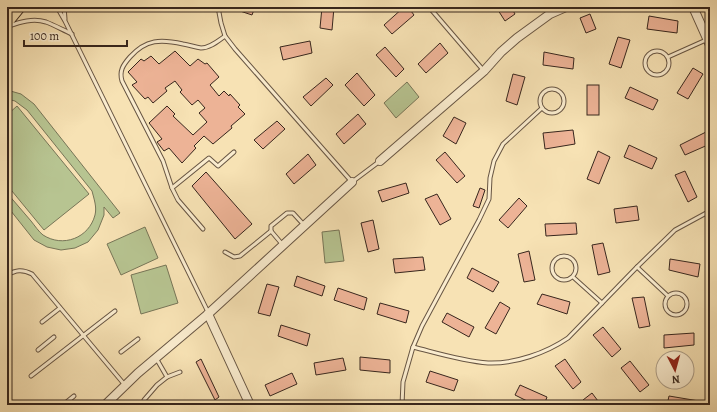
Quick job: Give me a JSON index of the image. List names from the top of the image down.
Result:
{
  "scale_bar": "100 m",
  "north": "bottom"
}
